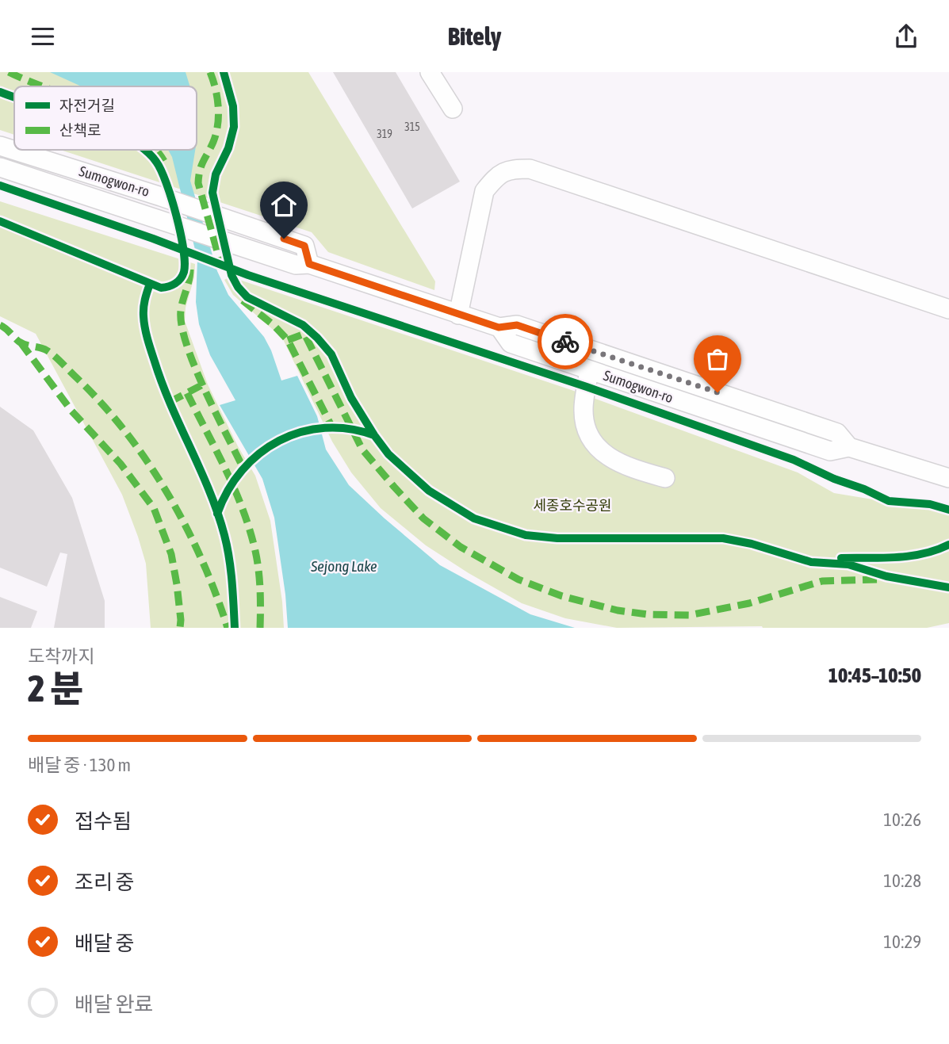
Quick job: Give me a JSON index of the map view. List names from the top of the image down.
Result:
{
  "streets": {
    "street": ["Sumogwon-ro"]
  },
  "water": ["Sejong Lake"],
  "parks": ["세종호수공원"],
  "house_numbers": ["315", "319"],
  "legend": ["자전거길", "산책로"],
  "page": {
    "header": "Bitely",
    "heading": ["2 분", "도착까지", "10:45–10:50"],
    "bar": "배달 중 · 130 m",
    "list": [
      ["접수됨", "10:26"],
      ["조리 중", "10:28"],
      ["배달 중", "10:29"],
      "배달 완료"
    ]
  }
}
